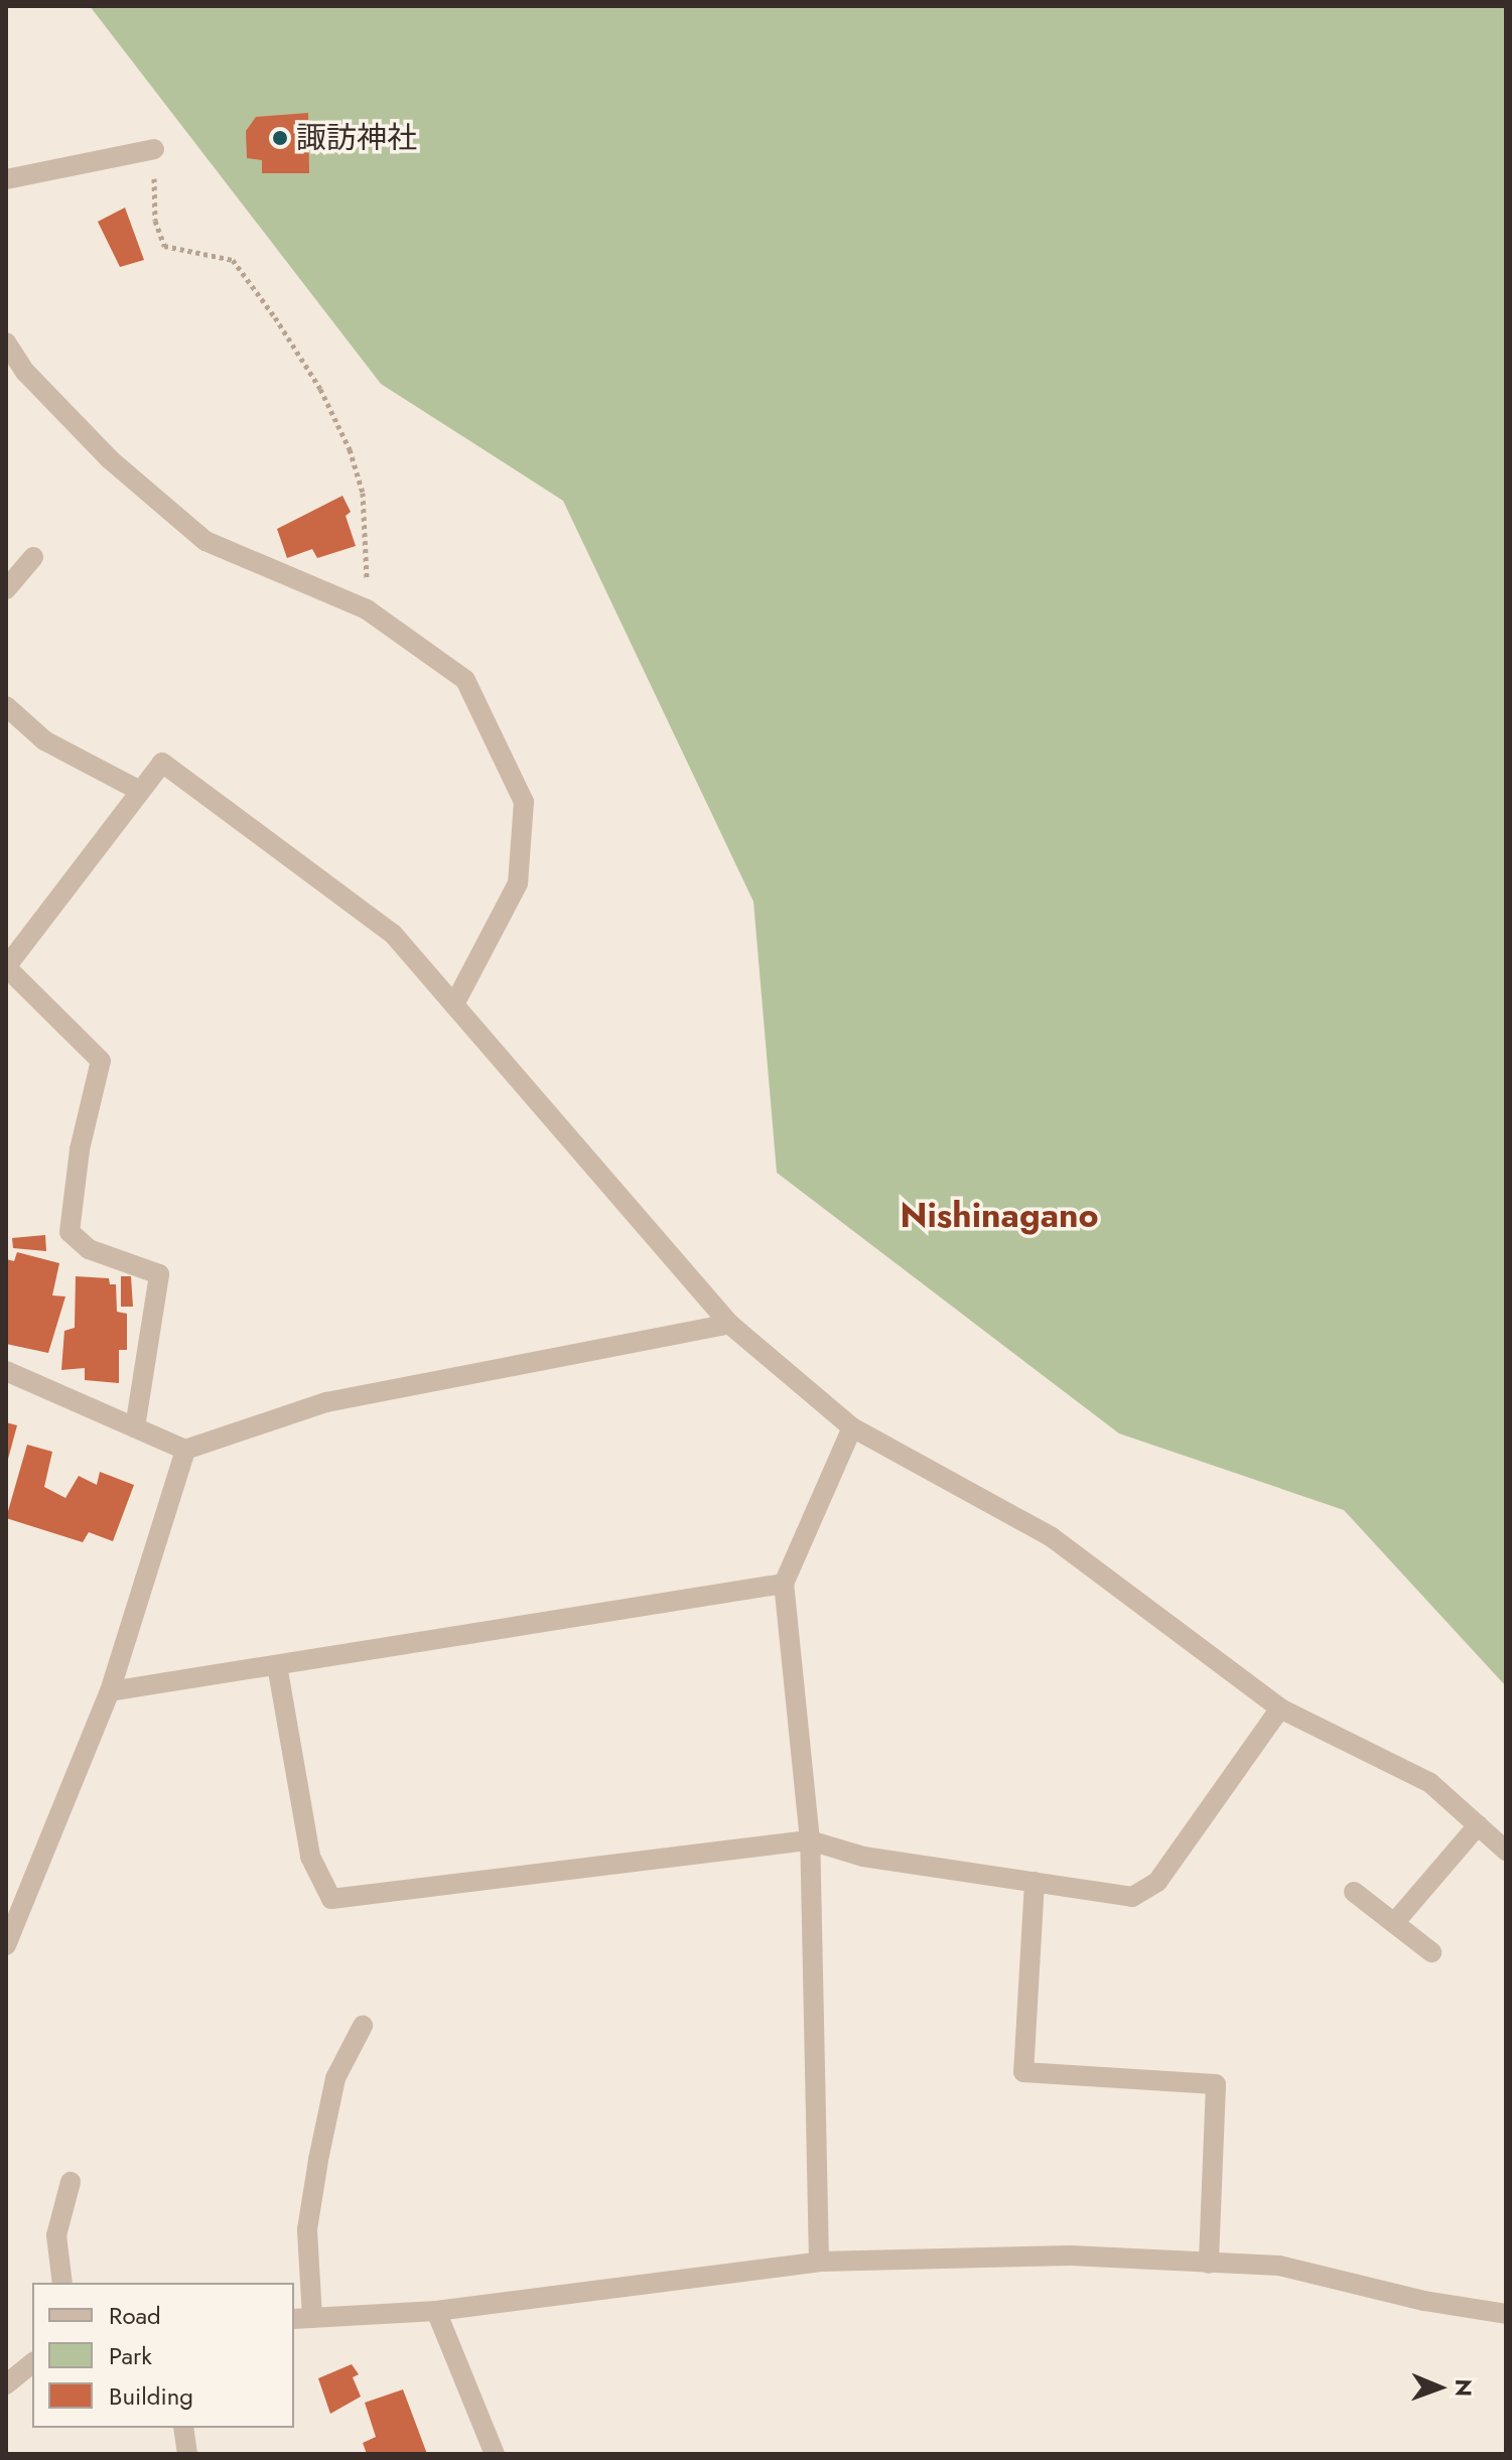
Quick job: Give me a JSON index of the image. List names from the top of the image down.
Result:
{
  "districts": ["Nishinagano"],
  "places": ["諏訪神社"],
  "legend": ["Road", "Park", "Building"],
  "north": "right"
}
